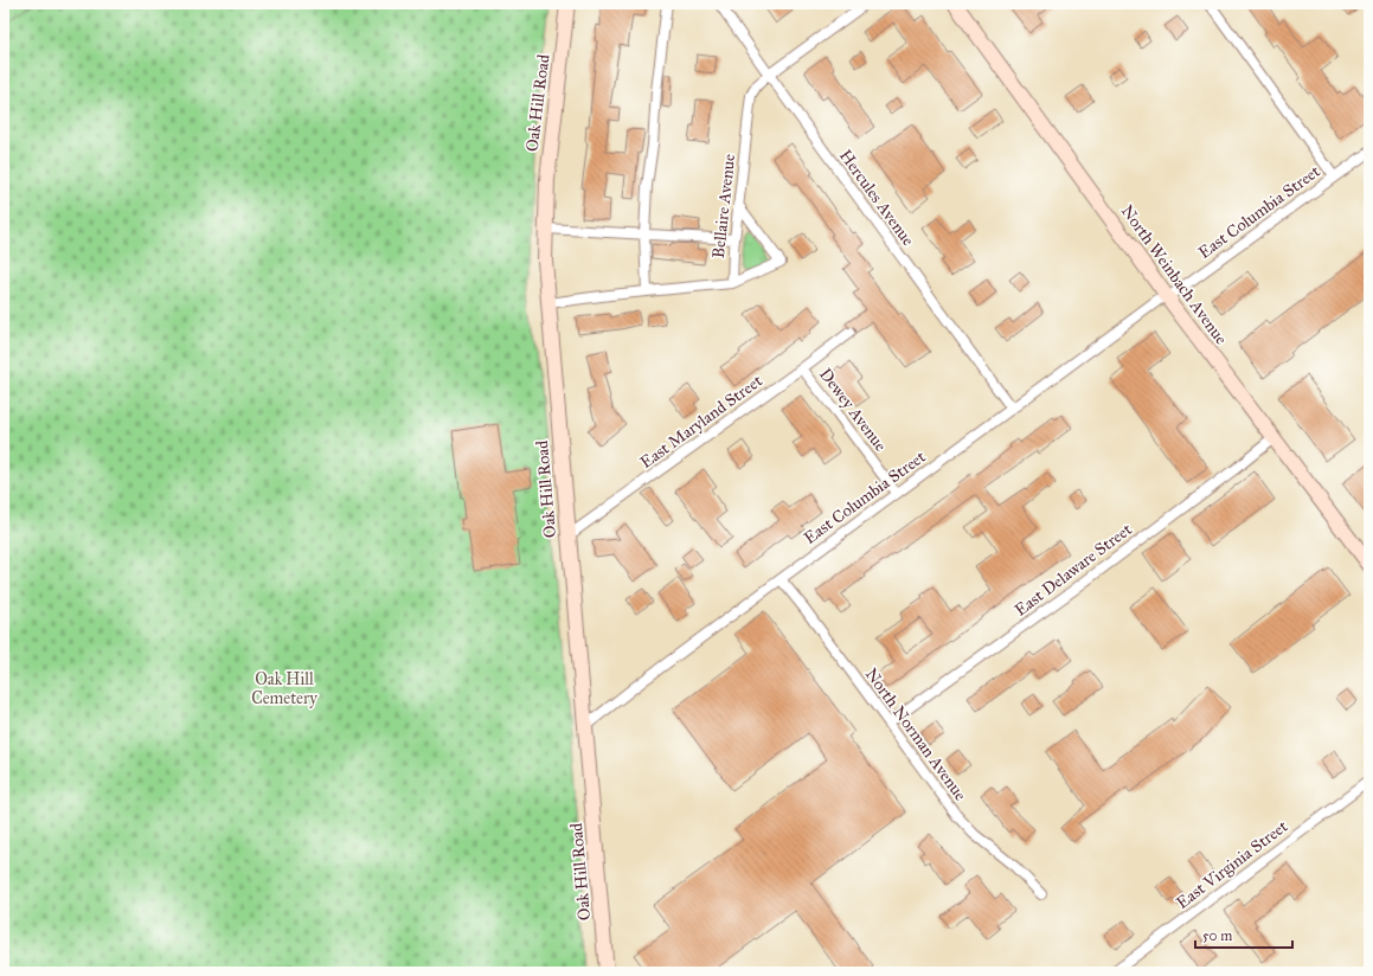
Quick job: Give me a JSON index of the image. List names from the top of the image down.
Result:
{
  "streets": {
    "main road": ["Oak Hill Road", "North Weinbach Avenue"],
    "street": [
      "Hercules Avenue",
      "Bellaire Avenue",
      "East Columbia Street",
      "Dewey Avenue",
      "East Maryland Street",
      "East Delaware Street",
      "North Norman Avenue",
      "East Virginia Street"
    ]
  },
  "crossings": [
    ["Oak Hill Road", "Bellaire Avenue"],
    ["Oak Hill Road", "East Columbia Street"],
    ["Oak Hill Road", "East Maryland Street"],
    ["Hercules Avenue", "Bellaire Avenue"],
    ["Hercules Avenue", "East Columbia Street"],
    ["East Columbia Street", "North Weinbach Avenue"],
    ["East Columbia Street", "Dewey Avenue"],
    ["East Columbia Street", "North Norman Avenue"],
    ["North Weinbach Avenue", "East Delaware Street"],
    ["Dewey Avenue", "East Maryland Street"],
    ["East Delaware Street", "North Norman Avenue"]
  ],
  "parks": ["Oak Hill Cemetery"],
  "scale_bar": "50 m"
}
